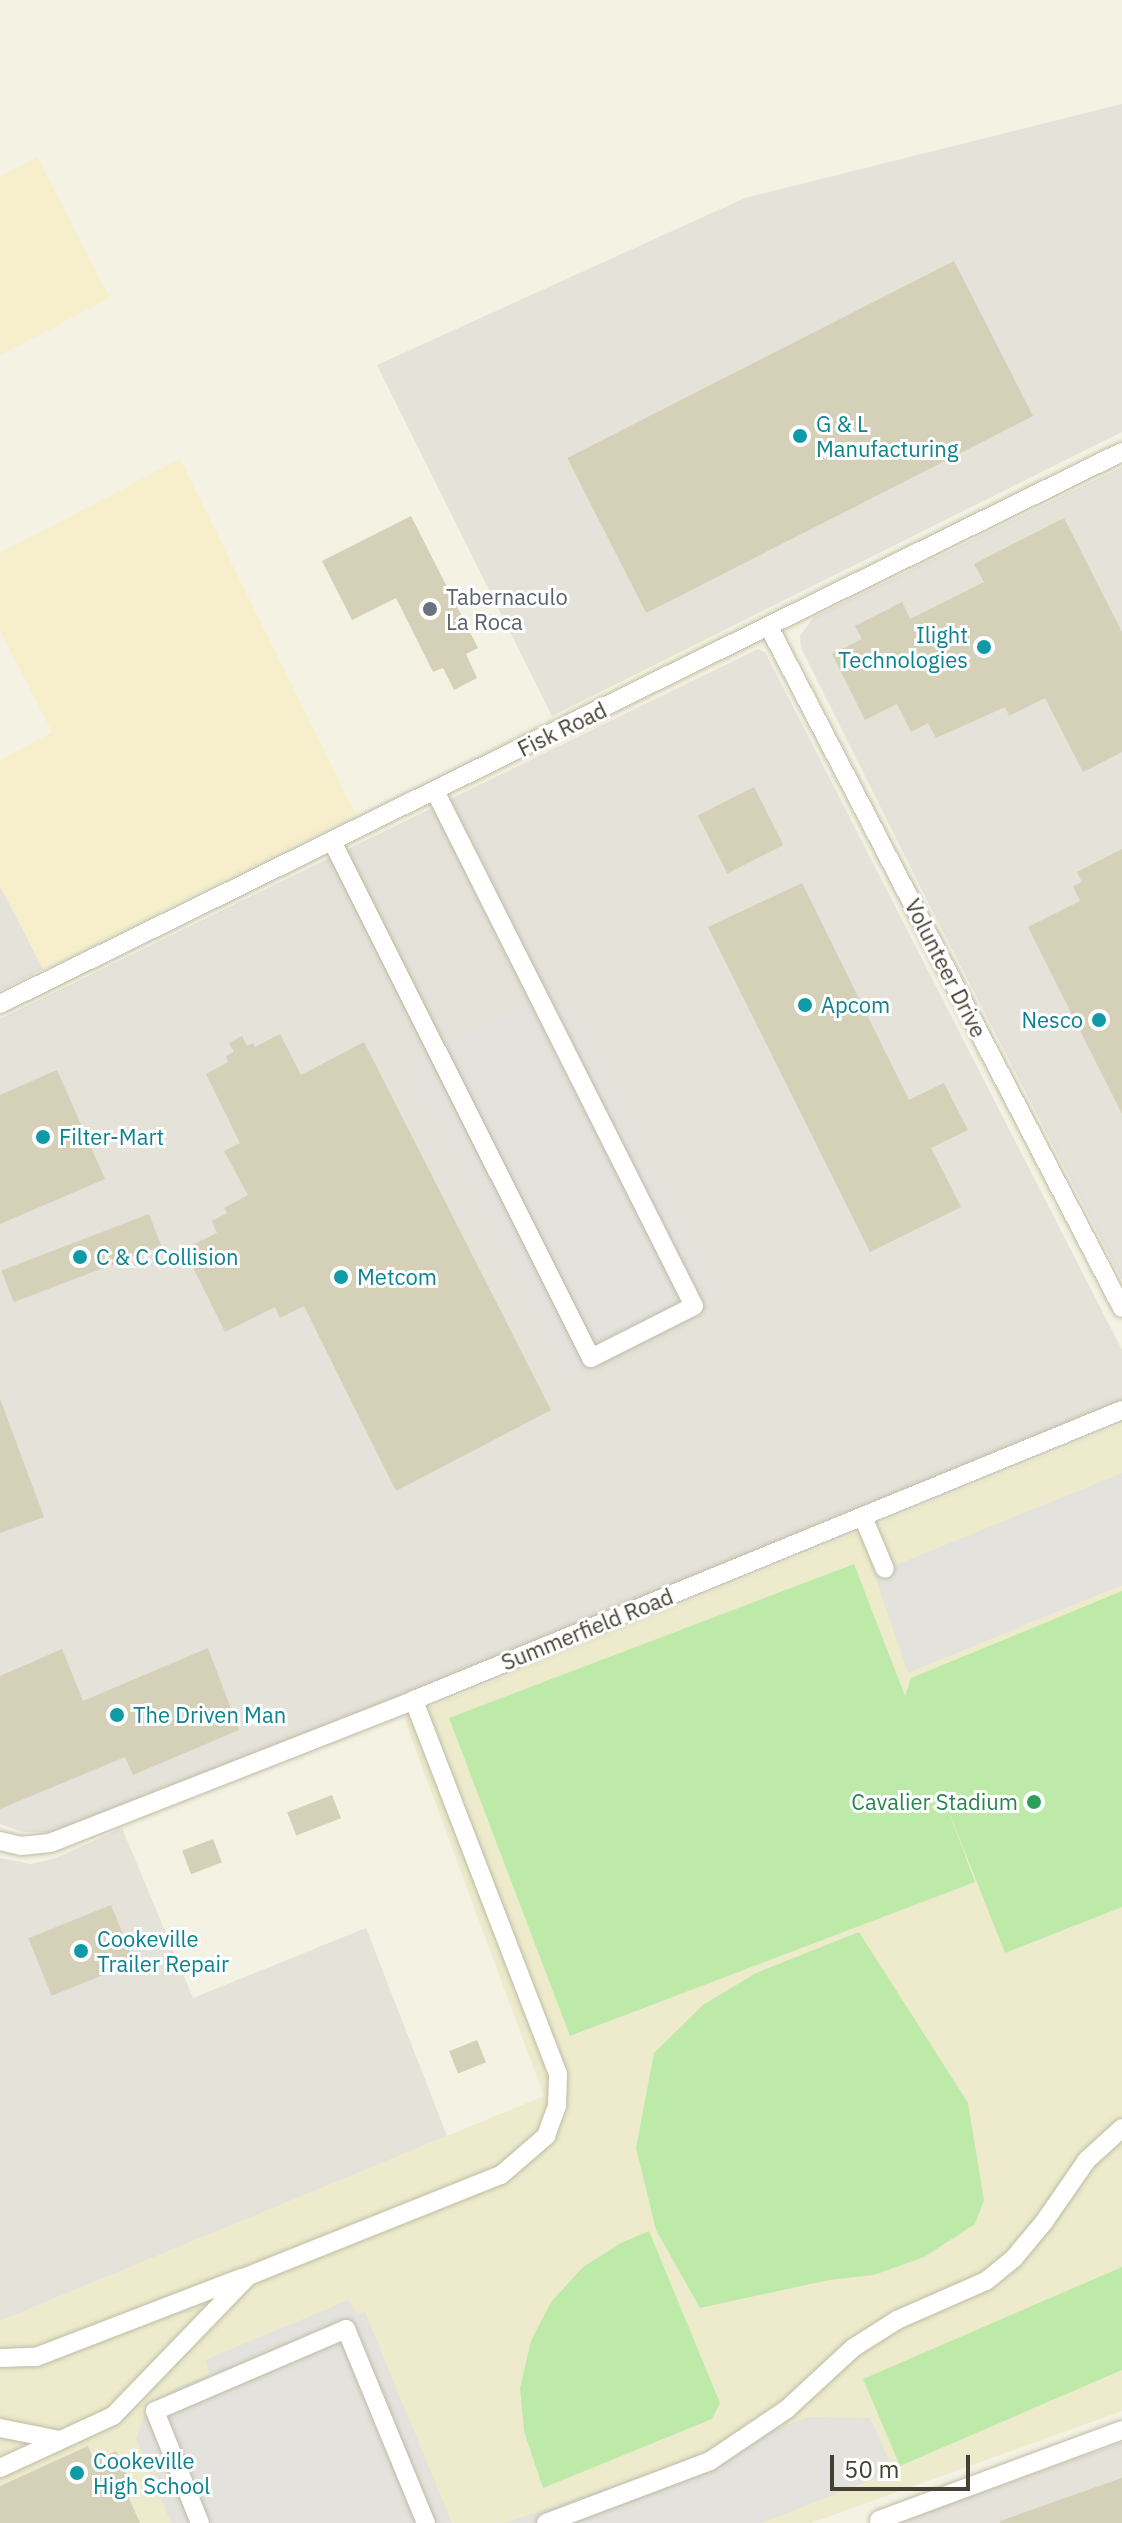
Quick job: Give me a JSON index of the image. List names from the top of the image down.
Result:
{
  "streets": {
    "street": ["Fisk Road", "Volunteer Drive", "Summerfield Road"]
  },
  "crossings": [
    ["Fisk Road", "Volunteer Drive"]
  ],
  "places": [
    "G & L Manufacturing",
    "Tabernaculo La Roca",
    "Ilight Technologies",
    "Apcom",
    "Nesco",
    "Filter-Mart",
    "C & C Collision",
    "Metcom",
    "The Driven Man",
    "Cavalier Stadium",
    "Cookeville Trailer Repair",
    "Cookeville High School"
  ],
  "scale_bar": "50 m"
}
